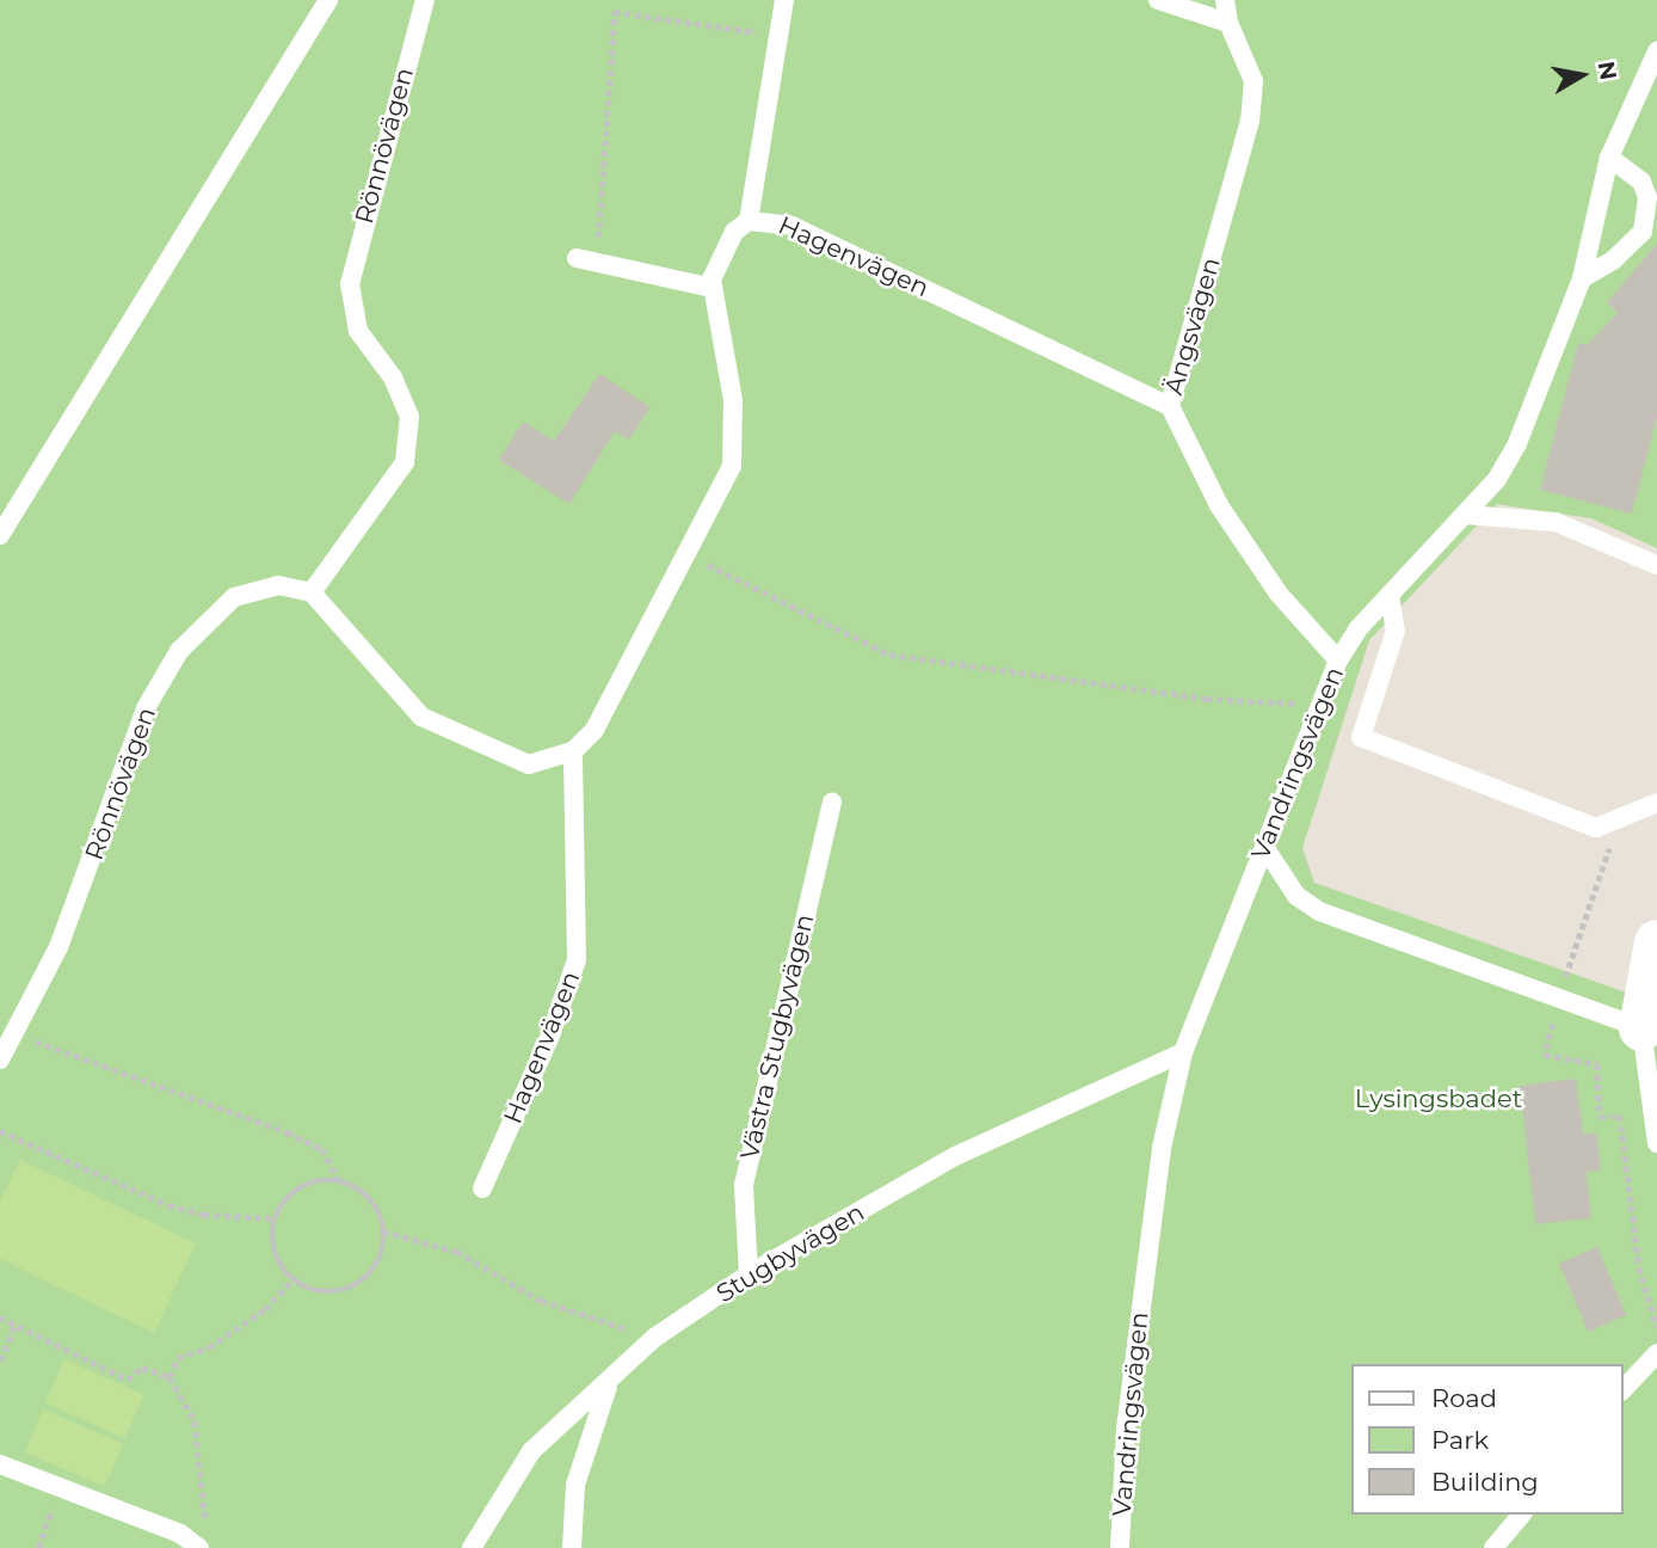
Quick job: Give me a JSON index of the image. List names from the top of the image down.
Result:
{
  "streets": {
    "lane": [
      "Rönnövägen",
      "Hagenvägen",
      "Ängsvägen",
      "Vandringsvägen",
      "Västra Stugbyvägen",
      "Stugbyvägen"
    ]
  },
  "crossings": [
    ["Hagenvägen", "Ängsvägen"],
    ["Ängsvägen", "Vandringsvägen"],
    ["Vandringsvägen", "Stugbyvägen"],
    ["Västra Stugbyvägen", "Stugbyvägen"]
  ],
  "parks": ["Lysingsbadet"],
  "legend": ["Road", "Park", "Building"],
  "north": "right"
}
